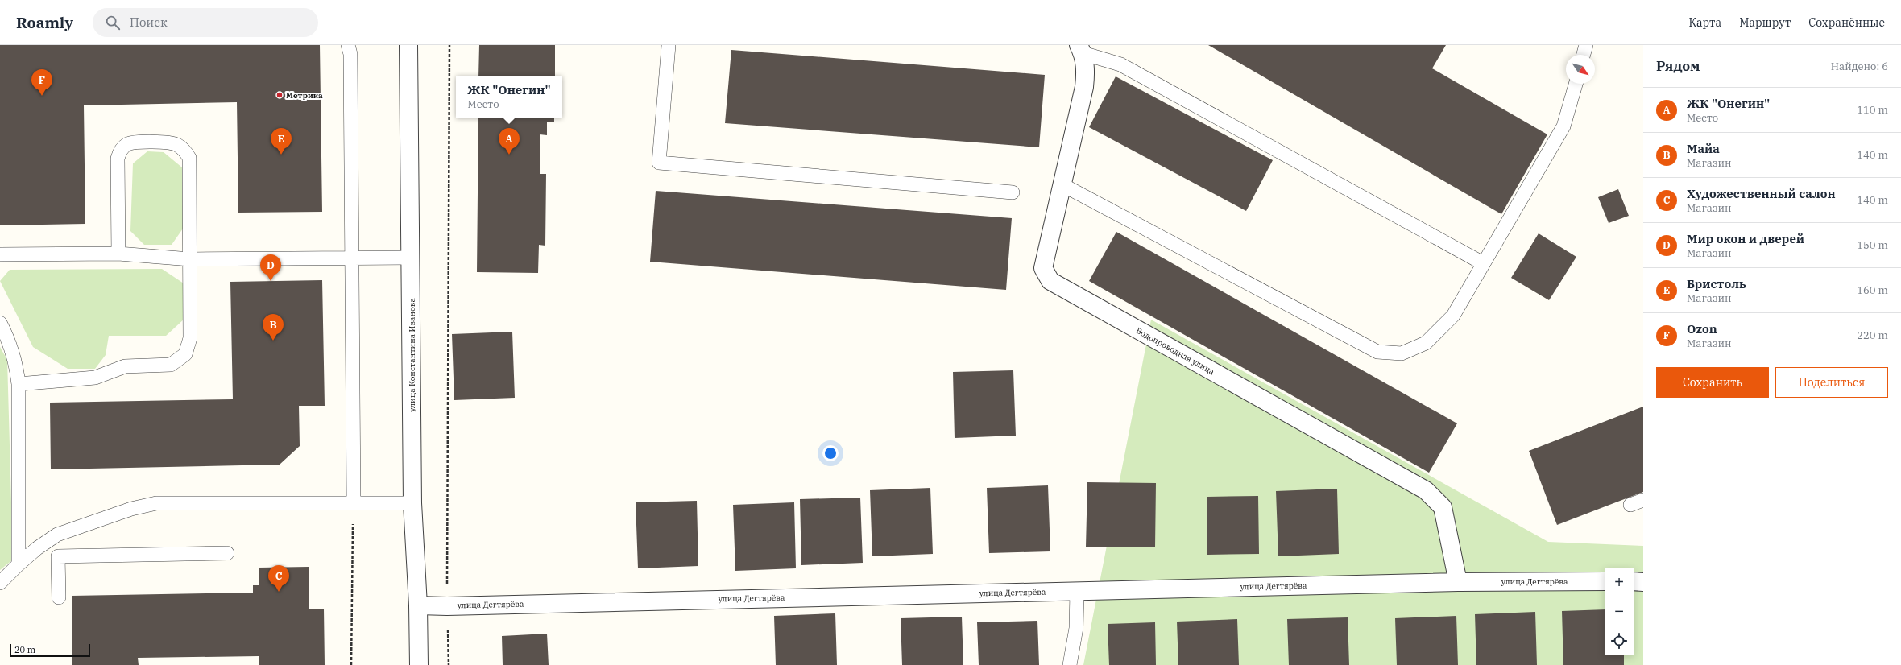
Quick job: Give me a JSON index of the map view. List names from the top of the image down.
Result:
{
  "streets": {
    "street": ["Водопроводная улица", "улица Константина Иванова", "улица Дегтярёва"]
  },
  "crossings": [
    ["Водопроводная улица", "улица Дегтярёва"],
    ["улица Константина Иванова", "улица Дегтярёва"]
  ],
  "places": ["Метрика"],
  "scale_bar": "20 m",
  "north": "bottom right",
  "page": {
    "header": "Roamly",
    "search": "Поиск",
    "nav": ["Карта", "Маршрут", "Сохранённые"],
    "heading": ["Рядом", "Найдено: 6"],
    "pins": [
      "F",
      "A",
      "E",
      "D",
      "B",
      "C"
    ],
    "popup": ["ЖК \"Онегин\"", "Место"],
    "list": [
      {
        "mark": "A",
        "name": "ЖК \"Онегин\"",
        "note": "Место",
        "value": "110 m"
      },
      {
        "mark": "B",
        "name": "Майа",
        "note": "Магазин",
        "value": "140 m"
      },
      {
        "mark": "C",
        "name": "Художественный салон",
        "note": "Магазин",
        "value": "140 m"
      },
      {
        "mark": "D",
        "name": "Мир окон и дверей",
        "note": "Магазин",
        "value": "150 m"
      },
      {
        "mark": "E",
        "name": "Бристоль",
        "note": "Магазин",
        "value": "160 m"
      },
      {
        "mark": "F",
        "name": "Ozon",
        "note": "Магазин",
        "value": "220 m"
      }
    ],
    "buttons": ["Сохранить", "Поделиться"],
    "map_buttons": ["+", "−"],
    "scale": "20 m"
  }
}
